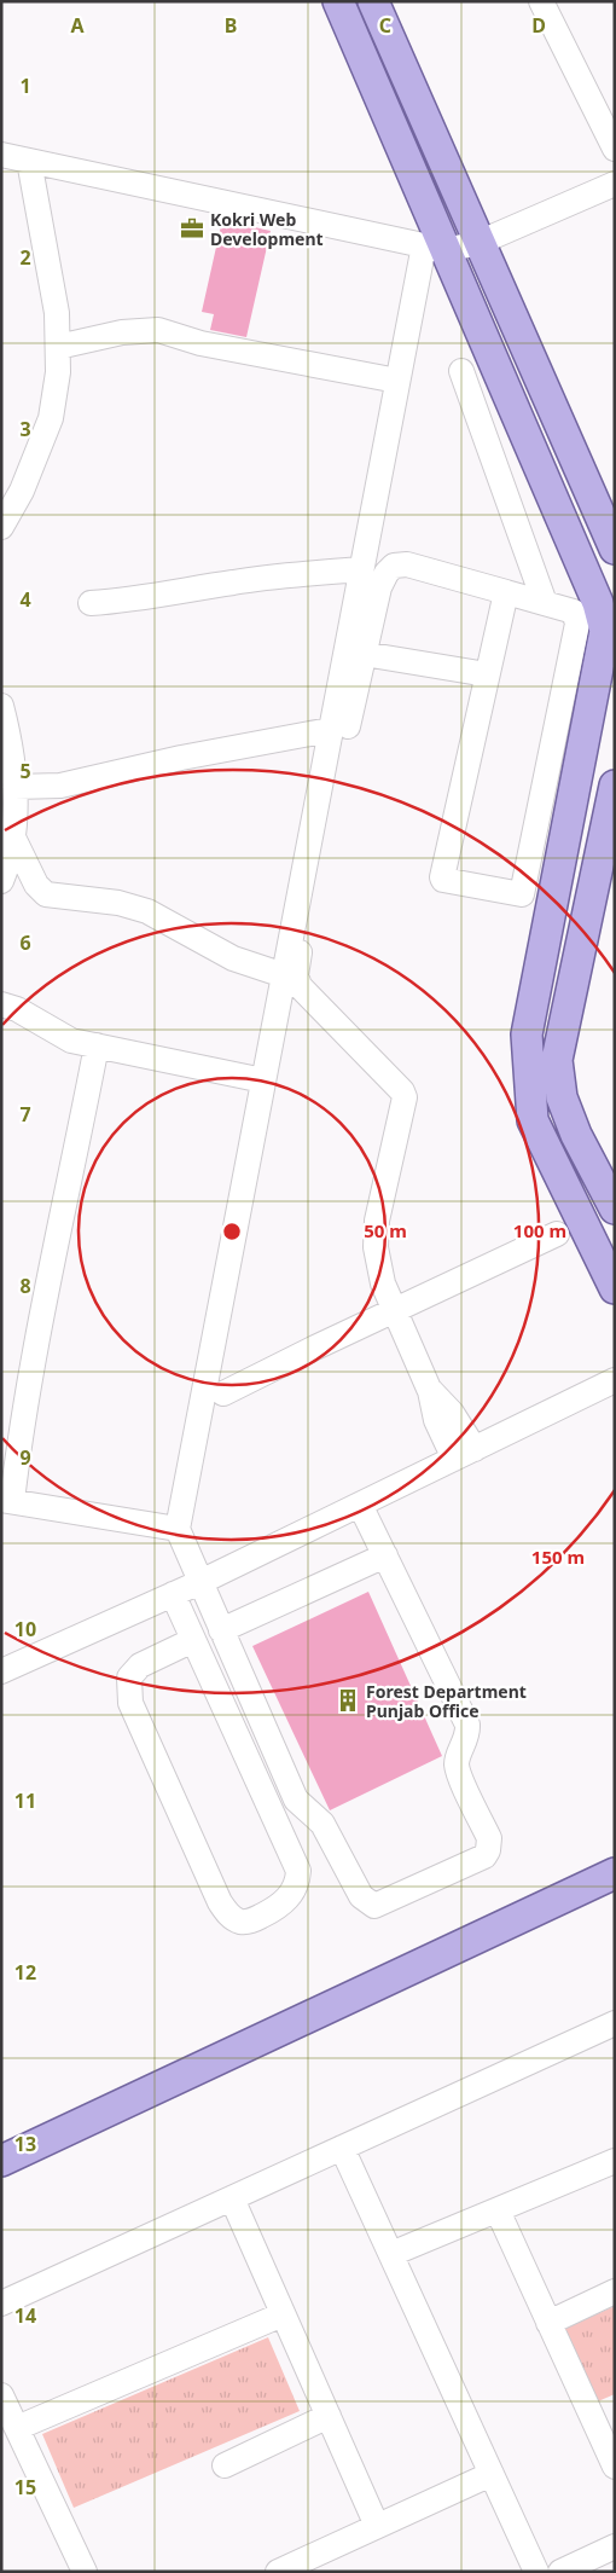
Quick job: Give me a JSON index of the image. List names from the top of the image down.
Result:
{
  "places": {
    "office": ["Kokri Web Development"],
    "building": ["Forest Department Punjab Office"]
  },
  "grid": {
    "columns": [
      "A",
      "B",
      "C",
      "D"
    ],
    "rows": [
      "1",
      "2",
      "3",
      "4",
      "5",
      "6",
      "7",
      "8",
      "9",
      "10",
      "11",
      "12",
      "13",
      "14",
      "15"
    ]
  },
  "rings": ["50 m", "100 m", "150 m"]
}
